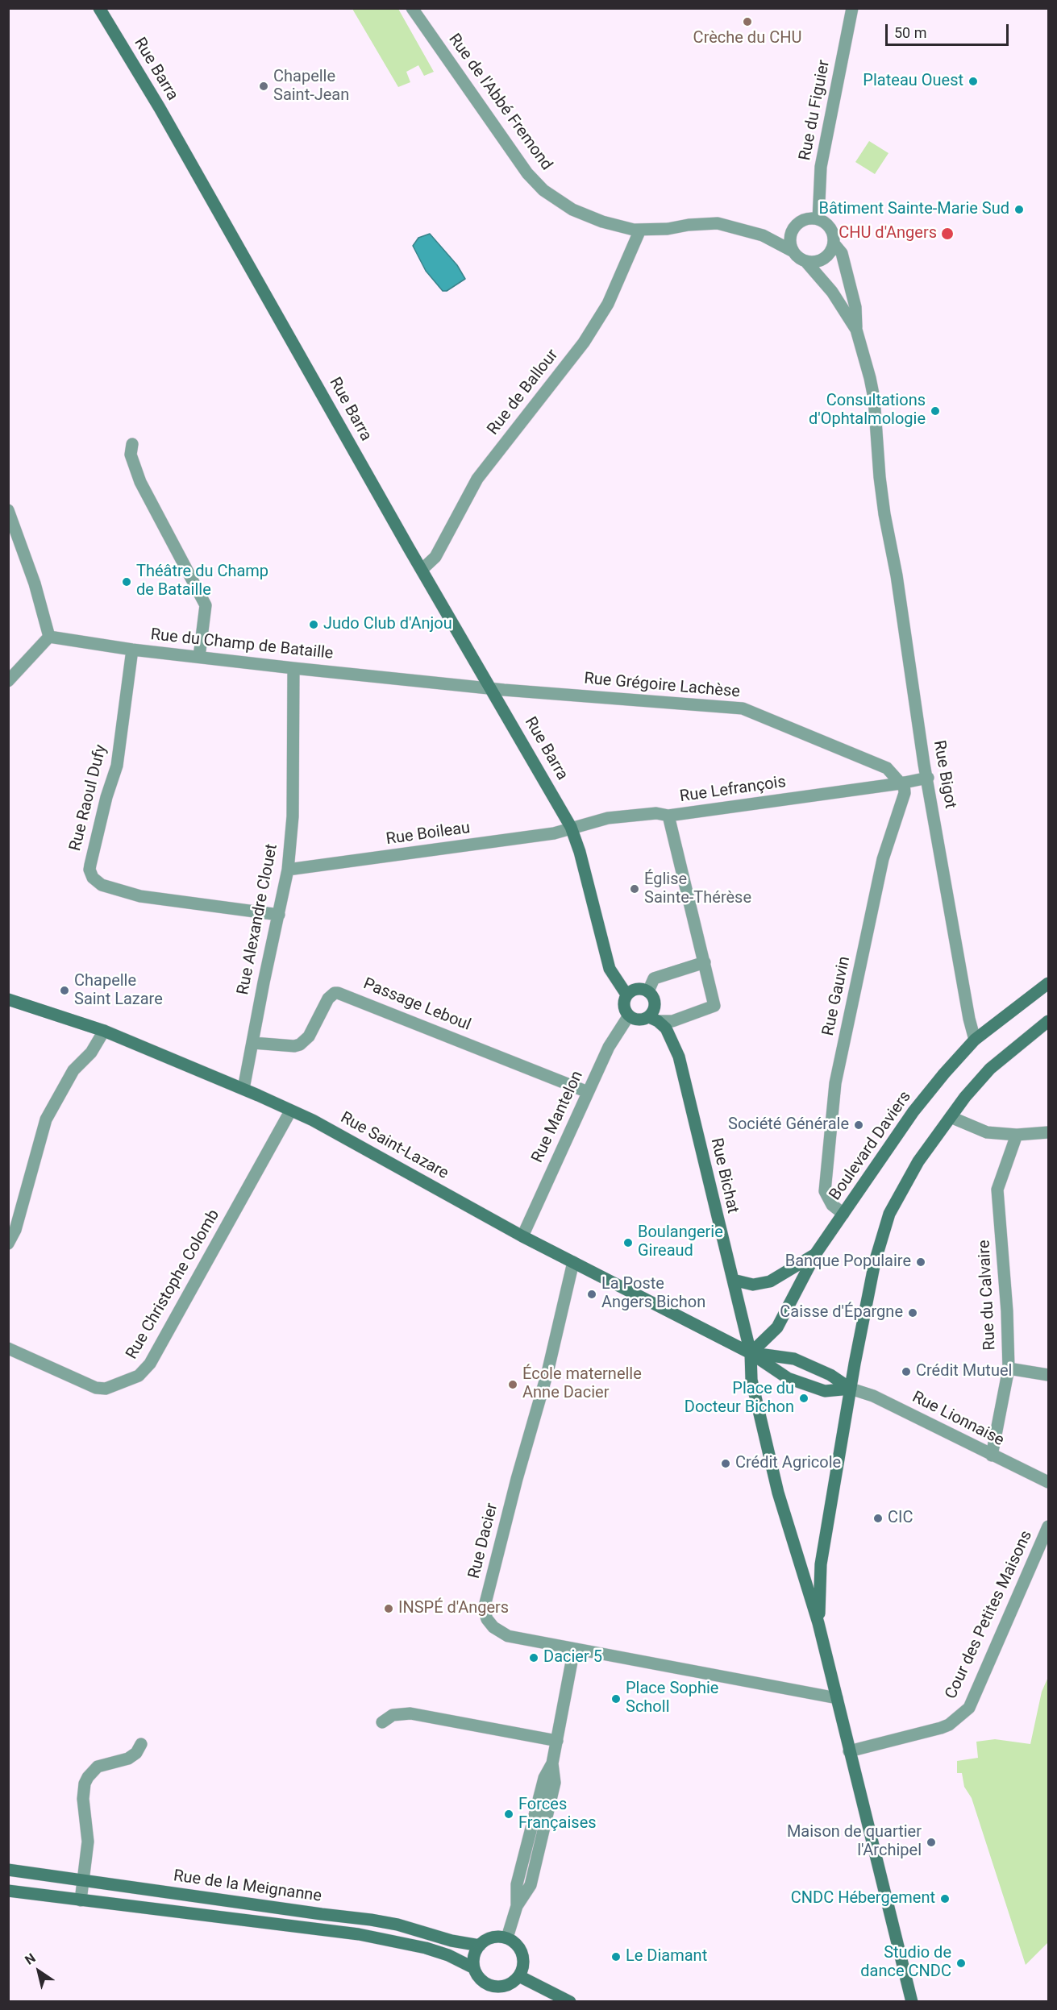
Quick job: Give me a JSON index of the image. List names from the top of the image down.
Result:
{
  "streets": {
    "main road": [
      "Rue Barra",
      "Rue Saint-Lazare",
      "Boulevard Daviers",
      "Rue Bichat",
      "Rue de la Meignanne"
    ],
    "street": [
      "Rue de l'Abbé Fremond",
      "Rue du Figuier",
      "Rue de Ballour",
      "Rue du Champ de Bataille",
      "Rue Grégoire Lachèse",
      "Rue Bigot",
      "Rue Lefrançois",
      "Rue Raoul Dufy",
      "Rue Boileau",
      "Rue Alexandre Clouet",
      "Rue Gauvin",
      "Passage Leboul",
      "Rue Mantelon",
      "Rue Christophe Colomb",
      "Rue du Calvaire",
      "Rue Lionnaise",
      "Rue Dacier",
      "Cour des Petites Maisons"
    ]
  },
  "crossings": [
    ["Rue Barra", "Rue de Ballour"],
    ["Rue Barra", "Rue du Champ de Bataille"],
    ["Rue Barra", "Rue Grégoire Lachèse"],
    ["Rue Barra", "Rue Lefrançois"],
    ["Rue Barra", "Rue Boileau"],
    ["Rue de l'Abbé Fremond", "Rue du Figuier"],
    ["Rue de l'Abbé Fremond", "Rue de Ballour"],
    ["Rue du Champ de Bataille", "Rue Grégoire Lachèse"],
    ["Rue du Champ de Bataille", "Rue Raoul Dufy"],
    ["Rue du Champ de Bataille", "Rue Alexandre Clouet"],
    ["Rue Grégoire Lachèse", "Rue Lefrançois"],
    ["Rue Grégoire Lachèse", "Rue Gauvin"],
    ["Rue Bigot", "Boulevard Daviers"],
    ["Rue Lefrançois", "Rue Boileau"],
    ["Rue Lefrançois", "Rue Gauvin"],
    ["Rue Raoul Dufy", "Rue Alexandre Clouet"],
    ["Rue Boileau", "Rue Alexandre Clouet"],
    ["Rue Alexandre Clouet", "Passage Leboul"],
    ["Rue Alexandre Clouet", "Rue Saint-Lazare"],
    ["Rue Gauvin", "Boulevard Daviers"],
    ["Passage Leboul", "Rue Mantelon"],
    ["Rue Mantelon", "Rue Saint-Lazare"],
    ["Rue Mantelon", "Rue Bichat"],
    ["Rue Saint-Lazare", "Boulevard Daviers"],
    ["Rue Saint-Lazare", "Rue Bichat"],
    ["Rue Saint-Lazare", "Rue Christophe Colomb"],
    ["Rue Saint-Lazare", "Rue Lionnaise"],
    ["Rue Saint-Lazare", "Rue Dacier"],
    ["Boulevard Daviers", "Rue Bichat"],
    ["Rue du Calvaire", "Rue Lionnaise"]
  ],
  "places": [
    "Crèche du CHU",
    "Plateau Ouest",
    "Chapelle Saint-Jean",
    "Bâtiment Sainte-Marie Sud",
    "CHU d'Angers",
    "Consultations d'Ophtalmologie",
    "Théâtre du Champ de Bataille",
    "Judo Club d'Anjou",
    "Église Sainte-Thérèse",
    "Chapelle Saint Lazare",
    "Société Générale",
    "Boulangerie Gireaud",
    "Banque Populaire",
    "La Poste Angers Bichon",
    "Caisse d'Épargne",
    "Crédit Mutuel",
    "École maternelle Anne Dacier",
    "Place du Docteur Bichon",
    "Crédit Agricole",
    "CIC",
    "INSPÉ d'Angers",
    "Dacier 5",
    "Place Sophie Scholl",
    "Forces Françaises",
    "Maison de quartier l'Archipel",
    "CNDC Hébergement",
    "Le Diamant",
    "Studio de dance CNDC"
  ],
  "scale_bar": "50 m",
  "north": "top left"
}
